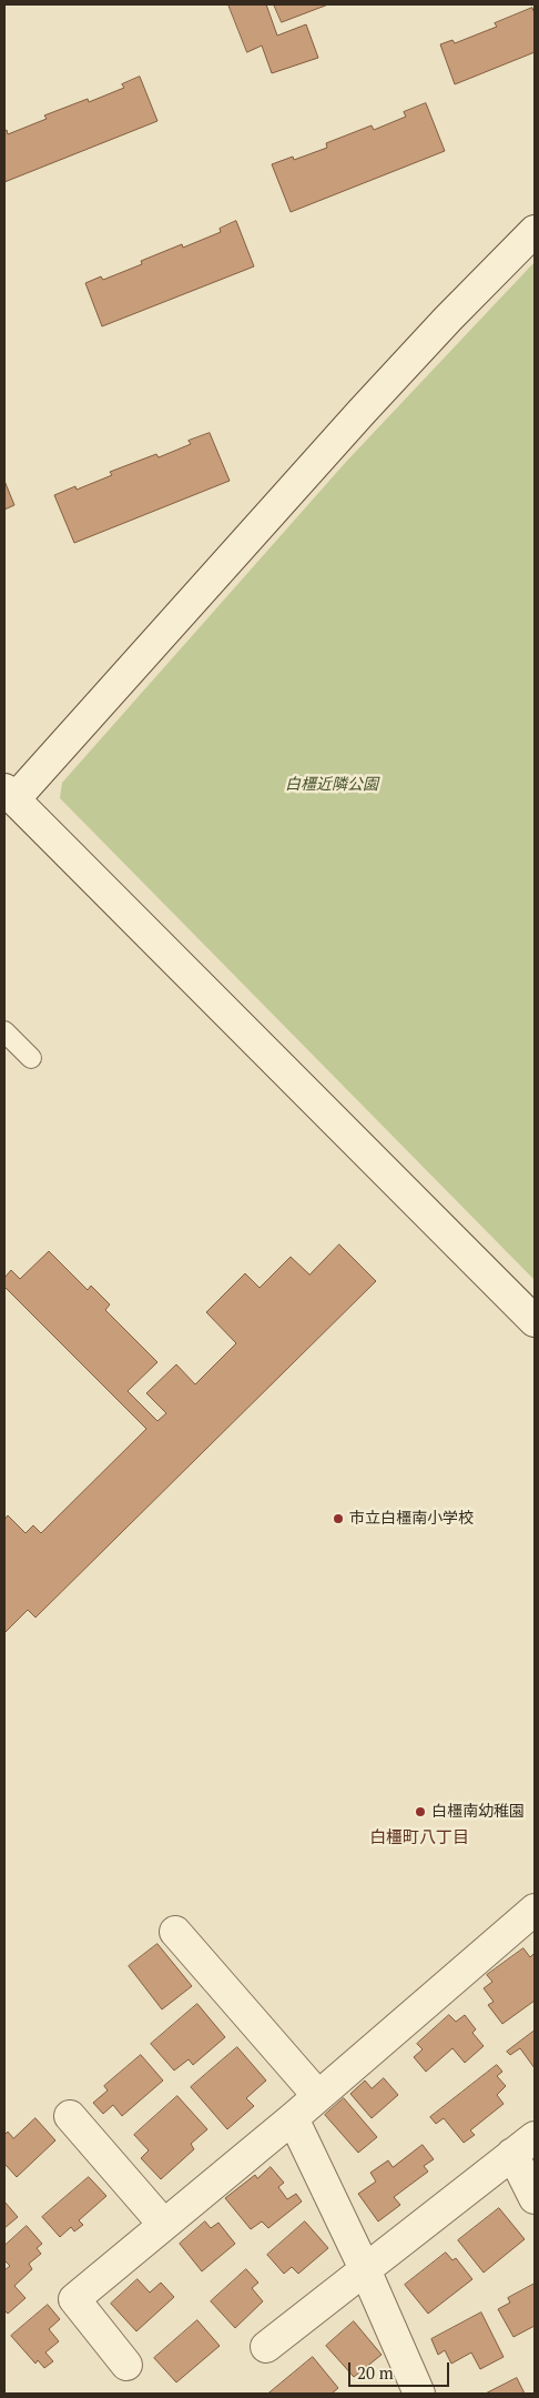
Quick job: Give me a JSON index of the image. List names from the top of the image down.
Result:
{
  "districts": ["白橿町八丁目"],
  "parks": ["白橿近隣公園"],
  "places": ["市立白橿南小学校", "白橿南幼稚園"],
  "scale_bar": "20 m"
}
